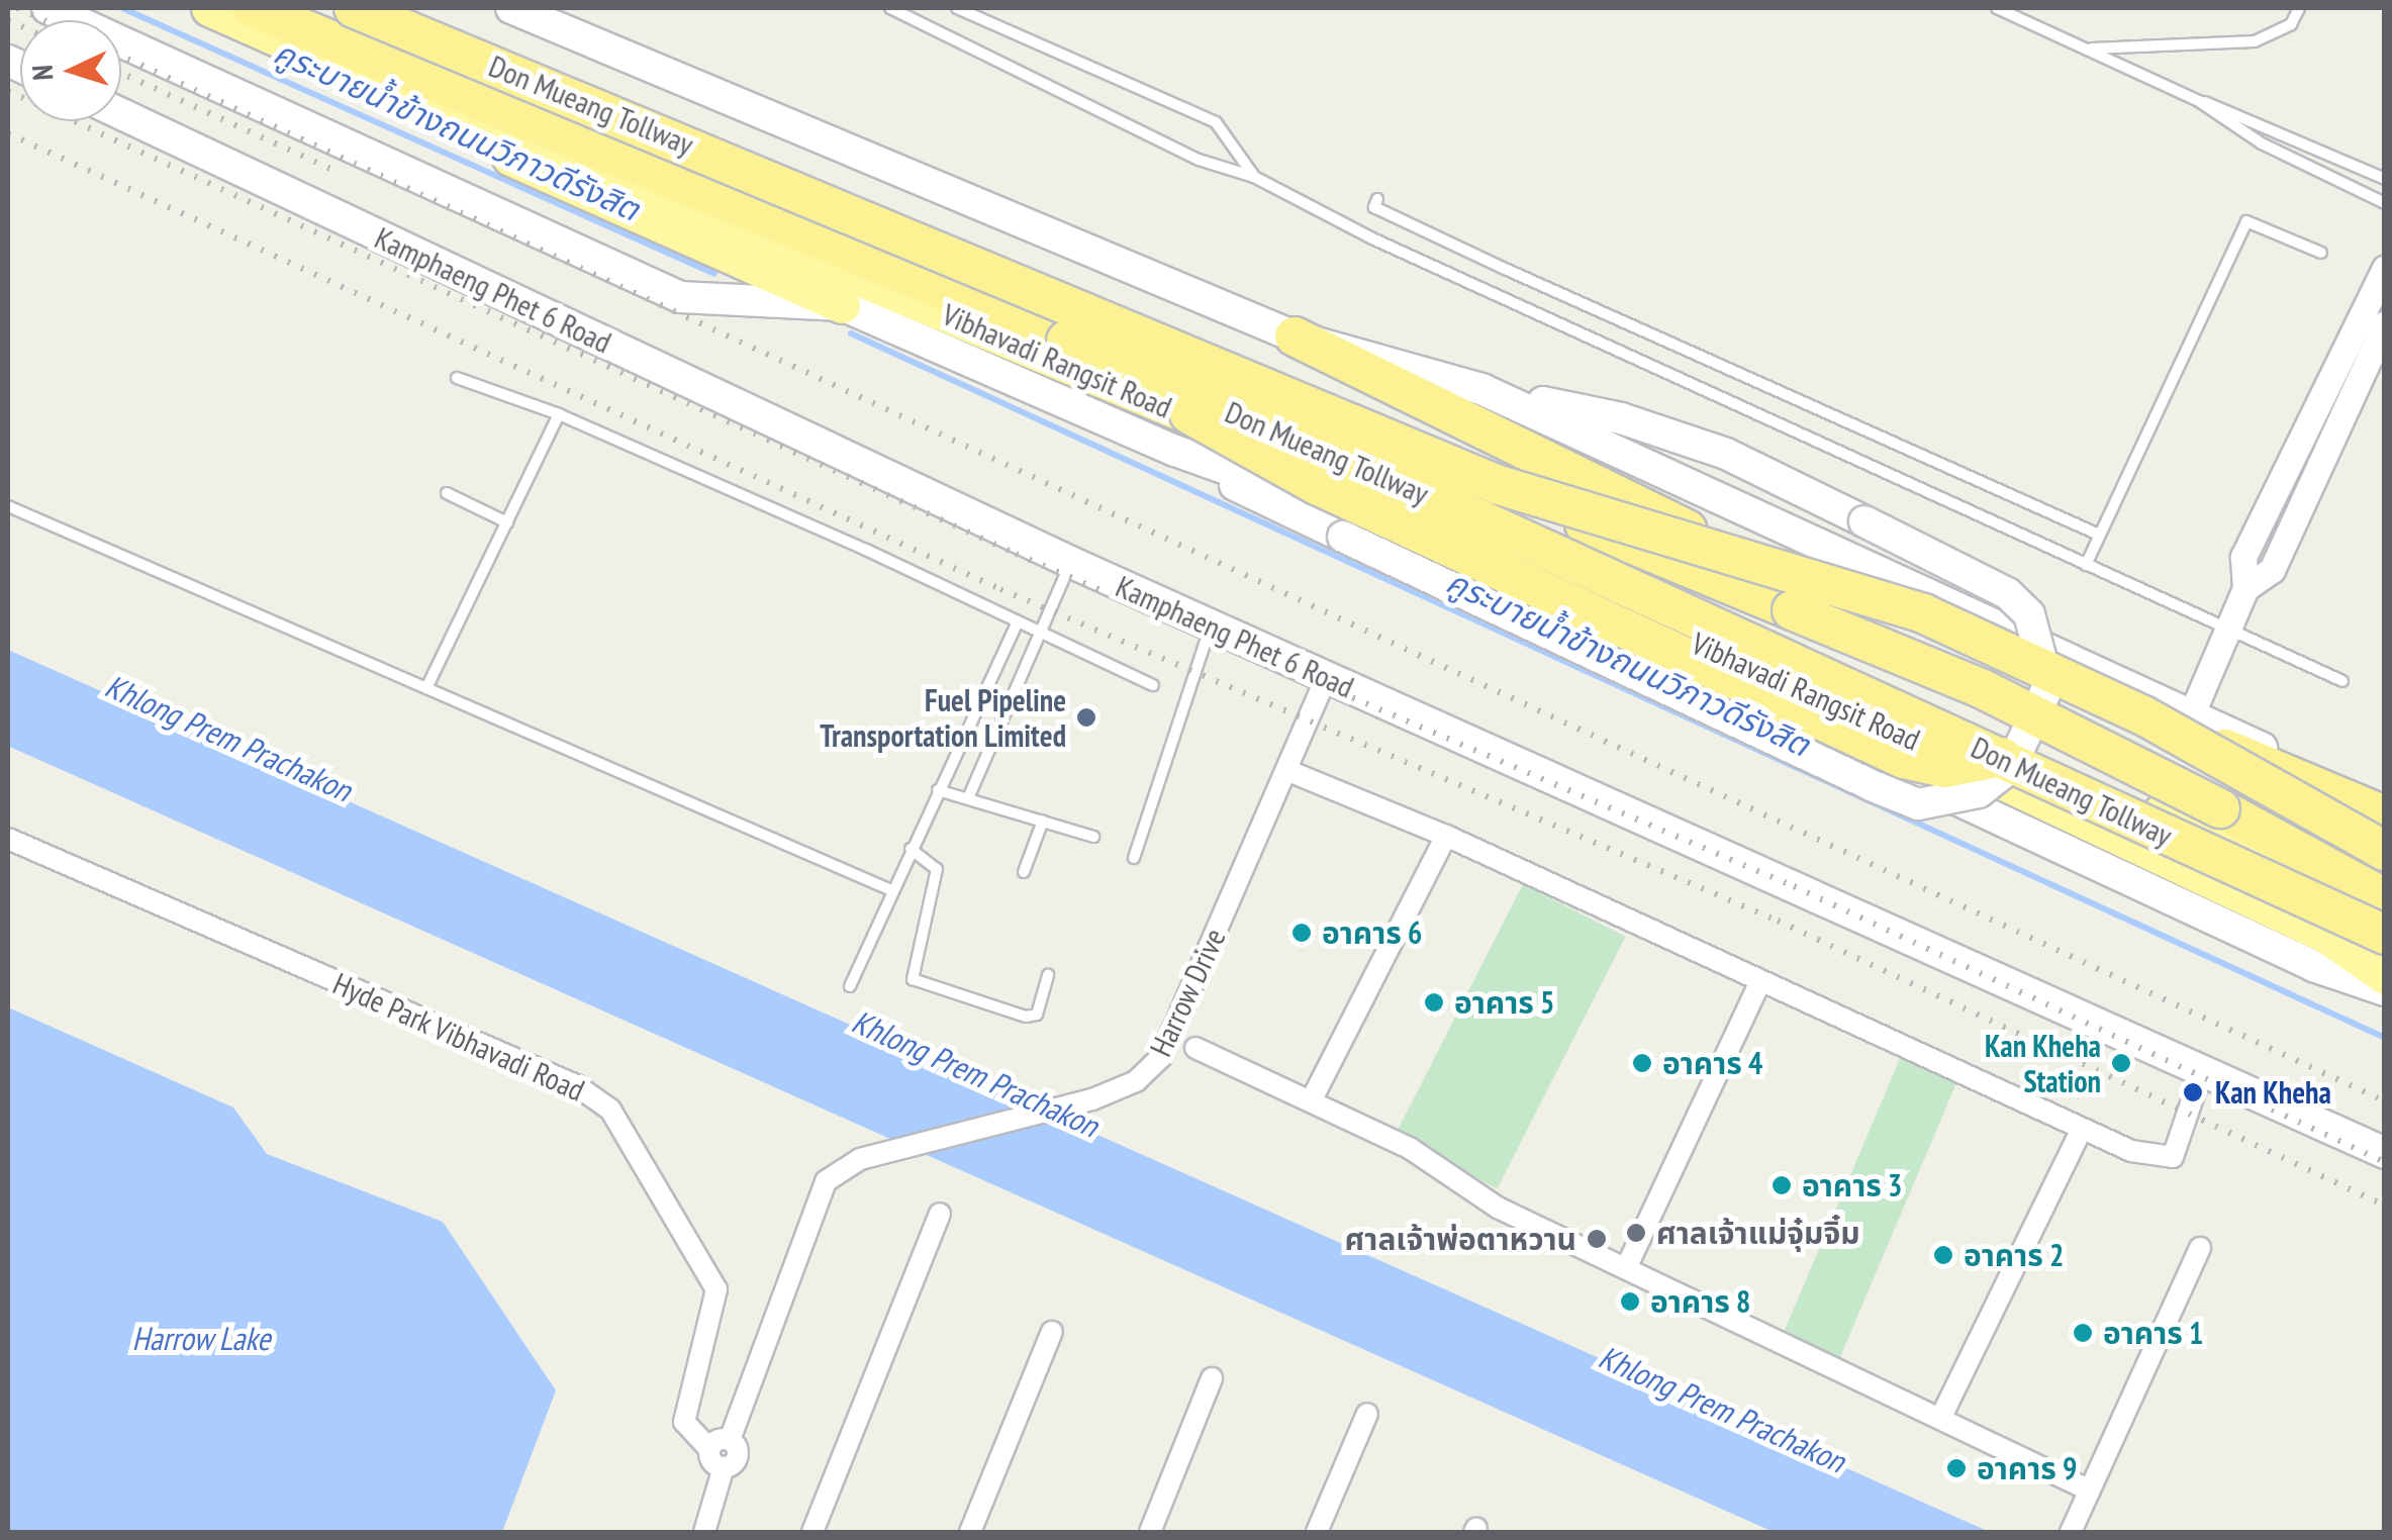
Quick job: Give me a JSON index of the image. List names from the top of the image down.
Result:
{
  "streets": {
    "highway": ["Don Mueang Tollway", "Vibhavadi Rangsit Road"],
    "main road": ["Kamphaeng Phet 6 Road"],
    "street": ["Harrow Drive", "Hyde Park Vibhavadi Road"]
  },
  "crossings": [
    ["Kamphaeng Phet 6 Road", "Harrow Drive"],
    ["Harrow Drive", "Hyde Park Vibhavadi Road"]
  ],
  "water": ["คูระบายน้ำข้างถนนวิภาวดีรังสิต", "Khlong Prem Prachakon", "Harrow Lake"],
  "places": [
    "Fuel Pipeline Transportation Limited",
    "อาคาร 6",
    "อาคาร 5",
    "อาคาร 4",
    "Kan Kheha Station",
    "Kan Kheha",
    "อาคาร 3",
    "ศาลเจ้าแม่จุ๋มจิ๋ม",
    "ศาลเจ้าพ่อตาหวาน",
    "อาคาร 2",
    "อาคาร 8",
    "อาคาร 1",
    "อาคาร 9"
  ],
  "north": "left"
}
